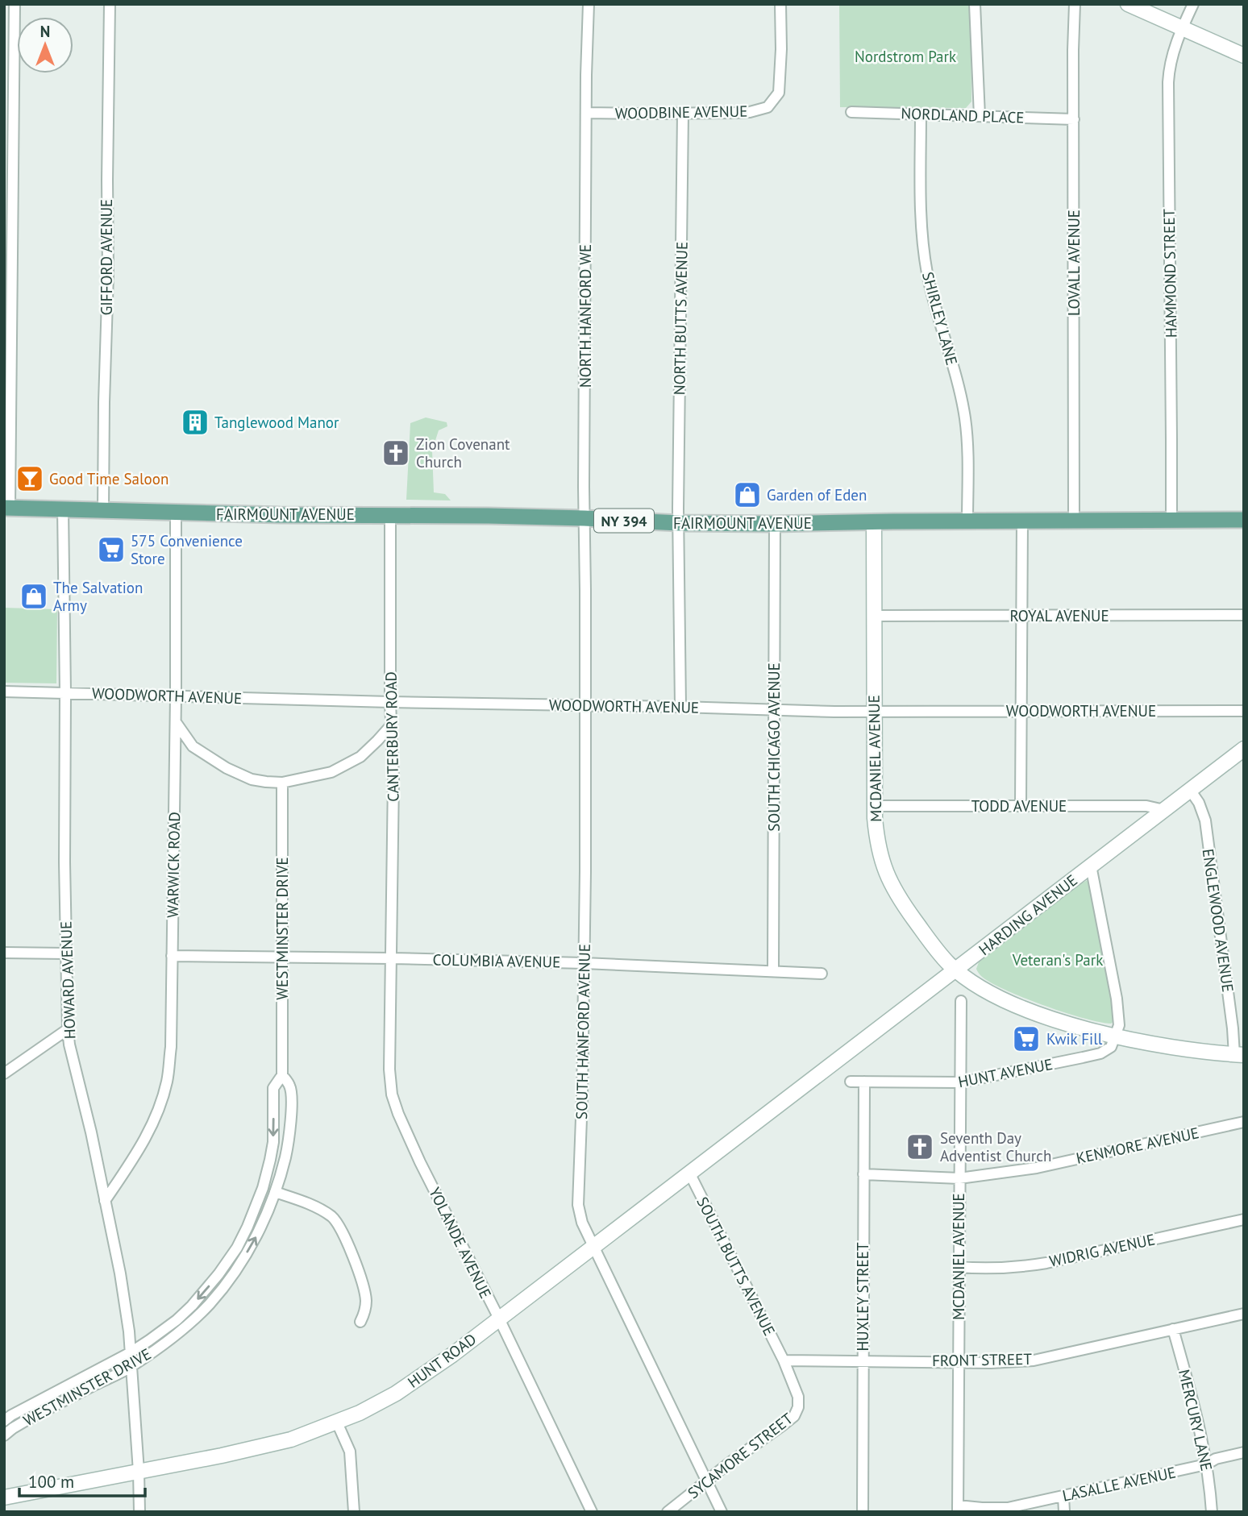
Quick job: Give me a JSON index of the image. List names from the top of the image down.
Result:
{
  "streets": {
    "main road": ["FAIRMOUNT AVENUE", "NY 394"],
    "street": [
      "WOODBINE AVENUE",
      "NORDLAND PLACE",
      "GIFFORD AVENUE",
      "LOVALL AVENUE",
      "HAMMOND STREET",
      "NORTH HANFORD WE",
      "NORTH BUTTS AVENUE",
      "SHIRLEY LANE",
      "ROYAL AVENUE",
      "WOODWORTH AVENUE",
      "CANTERBURY ROAD",
      "SOUTH CHICAGO AVENUE",
      "MCDANIEL AVENUE",
      "TODD AVENUE",
      "WARWICK ROAD",
      "HARDING AVENUE",
      "ENGLEWOOD AVENUE",
      "WESTMINSTER DRIVE",
      "COLUMBIA AVENUE",
      "HOWARD AVENUE",
      "SOUTH HANFORD AVENUE",
      "HUNT AVENUE",
      "KENMORE AVENUE",
      "YOLANDE AVENUE",
      "WIDRIG AVENUE",
      "SOUTH BUTTS AVENUE",
      "HUXLEY STREET",
      "FRONT STREET",
      "HUNT ROAD",
      "MERCURY LANE",
      "SYCAMORE STREET",
      "LASALLE AVENUE"
    ]
  },
  "crossings": [
    ["WOODBINE AVENUE", "NORTH HANFORD WE"],
    ["WOODBINE AVENUE", "NORTH BUTTS AVENUE"],
    ["NORDLAND PLACE", "LOVALL AVENUE"],
    ["NORDLAND PLACE", "SHIRLEY LANE"],
    ["GIFFORD AVENUE", "FAIRMOUNT AVENUE"],
    ["LOVALL AVENUE", "FAIRMOUNT AVENUE"],
    ["HAMMOND STREET", "FAIRMOUNT AVENUE"],
    ["NORTH HANFORD WE", "FAIRMOUNT AVENUE"],
    ["NORTH HANFORD WE", "SOUTH HANFORD AVENUE"],
    ["NORTH BUTTS AVENUE", "FAIRMOUNT AVENUE"],
    ["SHIRLEY LANE", "FAIRMOUNT AVENUE"],
    ["FAIRMOUNT AVENUE", "CANTERBURY ROAD"],
    ["FAIRMOUNT AVENUE", "SOUTH CHICAGO AVENUE"],
    ["FAIRMOUNT AVENUE", "MCDANIEL AVENUE"],
    ["FAIRMOUNT AVENUE", "WARWICK ROAD"],
    ["FAIRMOUNT AVENUE", "HOWARD AVENUE"],
    ["FAIRMOUNT AVENUE", "SOUTH HANFORD AVENUE"],
    ["ROYAL AVENUE", "MCDANIEL AVENUE"],
    ["WOODWORTH AVENUE", "CANTERBURY ROAD"],
    ["WOODWORTH AVENUE", "SOUTH CHICAGO AVENUE"],
    ["WOODWORTH AVENUE", "MCDANIEL AVENUE"],
    ["WOODWORTH AVENUE", "WARWICK ROAD"],
    ["WOODWORTH AVENUE", "HOWARD AVENUE"],
    ["WOODWORTH AVENUE", "SOUTH HANFORD AVENUE"],
    ["CANTERBURY ROAD", "COLUMBIA AVENUE"],
    ["CANTERBURY ROAD", "YOLANDE AVENUE"],
    ["SOUTH CHICAGO AVENUE", "COLUMBIA AVENUE"],
    ["MCDANIEL AVENUE", "TODD AVENUE"],
    ["MCDANIEL AVENUE", "HARDING AVENUE"],
    ["MCDANIEL AVENUE", "ENGLEWOOD AVENUE"],
    ["MCDANIEL AVENUE", "HUNT AVENUE"],
    ["MCDANIEL AVENUE", "KENMORE AVENUE"],
    ["MCDANIEL AVENUE", "WIDRIG AVENUE"],
    ["MCDANIEL AVENUE", "FRONT STREET"],
    ["MCDANIEL AVENUE", "LASALLE AVENUE"],
    ["TODD AVENUE", "HARDING AVENUE"],
    ["WARWICK ROAD", "COLUMBIA AVENUE"],
    ["WARWICK ROAD", "HOWARD AVENUE"],
    ["HARDING AVENUE", "ENGLEWOOD AVENUE"],
    ["HARDING AVENUE", "HUNT ROAD"],
    ["WESTMINSTER DRIVE", "COLUMBIA AVENUE"],
    ["WESTMINSTER DRIVE", "HOWARD AVENUE"],
    ["COLUMBIA AVENUE", "SOUTH HANFORD AVENUE"],
    ["COLUMBIA AVENUE", "YOLANDE AVENUE"],
    ["HOWARD AVENUE", "HUNT ROAD"],
    ["SOUTH HANFORD AVENUE", "HUNT ROAD"],
    ["SOUTH HANFORD AVENUE", "SYCAMORE STREET"],
    ["HUNT AVENUE", "HUXLEY STREET"],
    ["KENMORE AVENUE", "HUXLEY STREET"],
    ["YOLANDE AVENUE", "HUNT ROAD"],
    ["SOUTH BUTTS AVENUE", "FRONT STREET"],
    ["SOUTH BUTTS AVENUE", "HUNT ROAD"],
    ["SOUTH BUTTS AVENUE", "SYCAMORE STREET"],
    ["HUXLEY STREET", "FRONT STREET"],
    ["FRONT STREET", "MERCURY LANE"],
    ["FRONT STREET", "SYCAMORE STREET"],
    ["MERCURY LANE", "LASALLE AVENUE"]
  ],
  "parks": ["Nordstrom Park", "Veteran's Park"],
  "places": {
    "building": ["Tanglewood Manor"],
    "church": ["Zion Covenant Church", "Seventh Day Adventist Church"],
    "bar": ["Good Time Saloon"],
    "shop": ["Garden of Eden", "The Salvation Army"],
    "supermarket": ["575 Convenience Store", "Kwik Fill"]
  },
  "scale_bar": "100 m",
  "north": "top"
}
